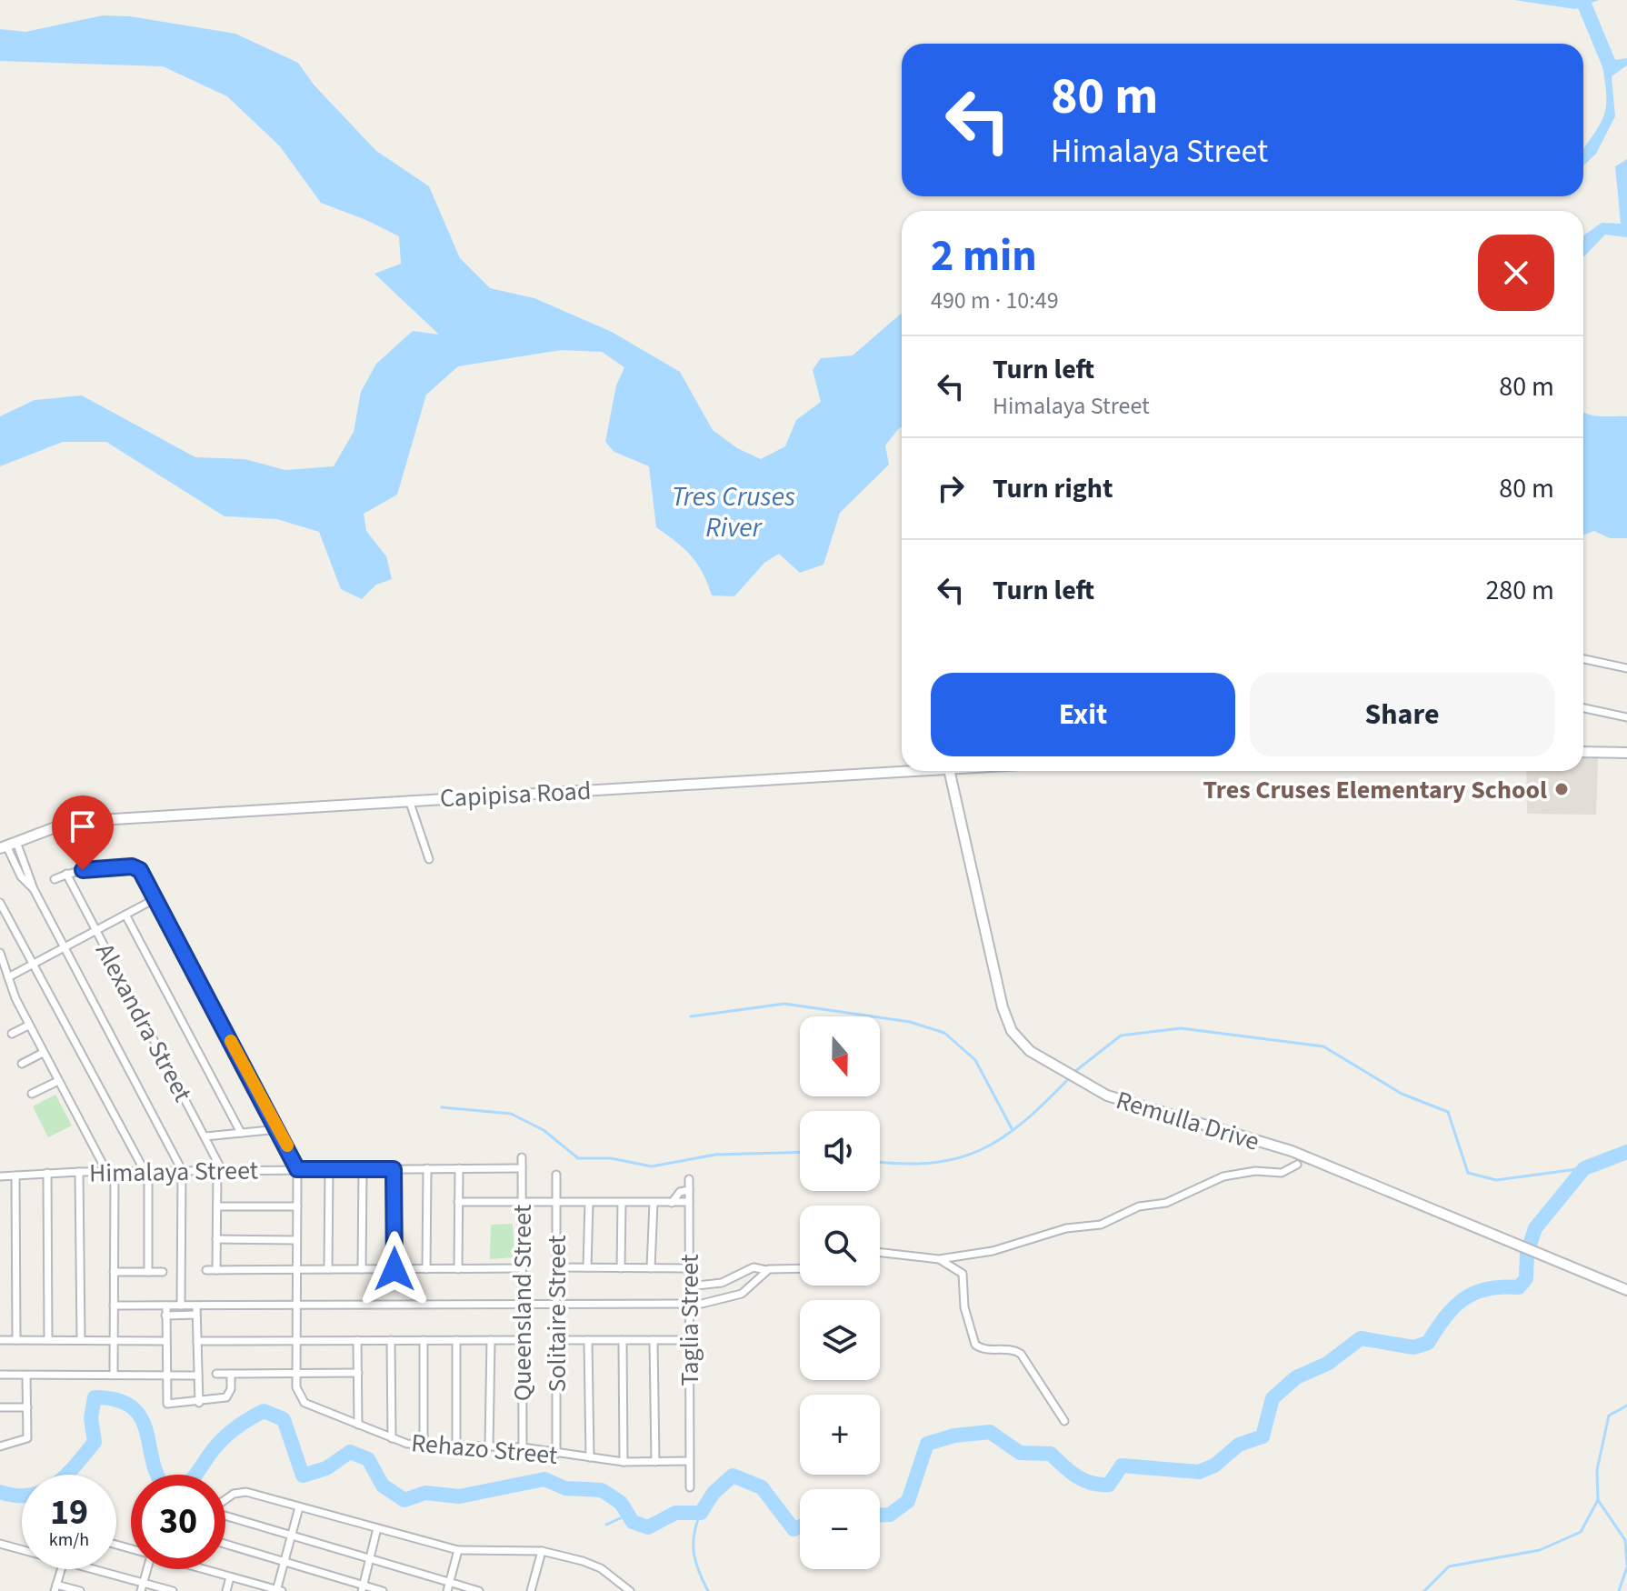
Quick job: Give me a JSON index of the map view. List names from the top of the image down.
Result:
{
  "streets": {
    "main road": ["Capipisa Road", "Remulla Drive"],
    "street": [
      "Alexandra Street",
      "Himalaya Street",
      "Queensland Street",
      "Solitaire Street",
      "Taglia Street",
      "Rehazo Street"
    ]
  },
  "crossings": [
    ["Alexandra Street", "Himalaya Street"],
    ["Himalaya Street", "Queensland Street"],
    ["Himalaya Street", "Rehazo Street"],
    ["Queensland Street", "Rehazo Street"],
    ["Solitaire Street", "Rehazo Street"],
    ["Taglia Street", "Rehazo Street"]
  ],
  "water": ["Tres Cruses River"],
  "places": ["Tres Cruses Elementary School"],
  "north": "bottom",
  "page": {
    "turn": ["80 m", "Himalaya Street"],
    "heading": ["2 min", "490 m · 10:49"],
    "list": [
      {
        "name": "Turn left",
        "note": "Himalaya Street",
        "value": "80 m"
      },
      {
        "name": "Turn right",
        "value": "80 m"
      },
      {
        "name": "Turn left",
        "value": "280 m"
      }
    ],
    "buttons": ["Exit", "Share"],
    "map_buttons": ["+", "−"],
    "speed": "19 km/h",
    "limit": "30"
  }
}
